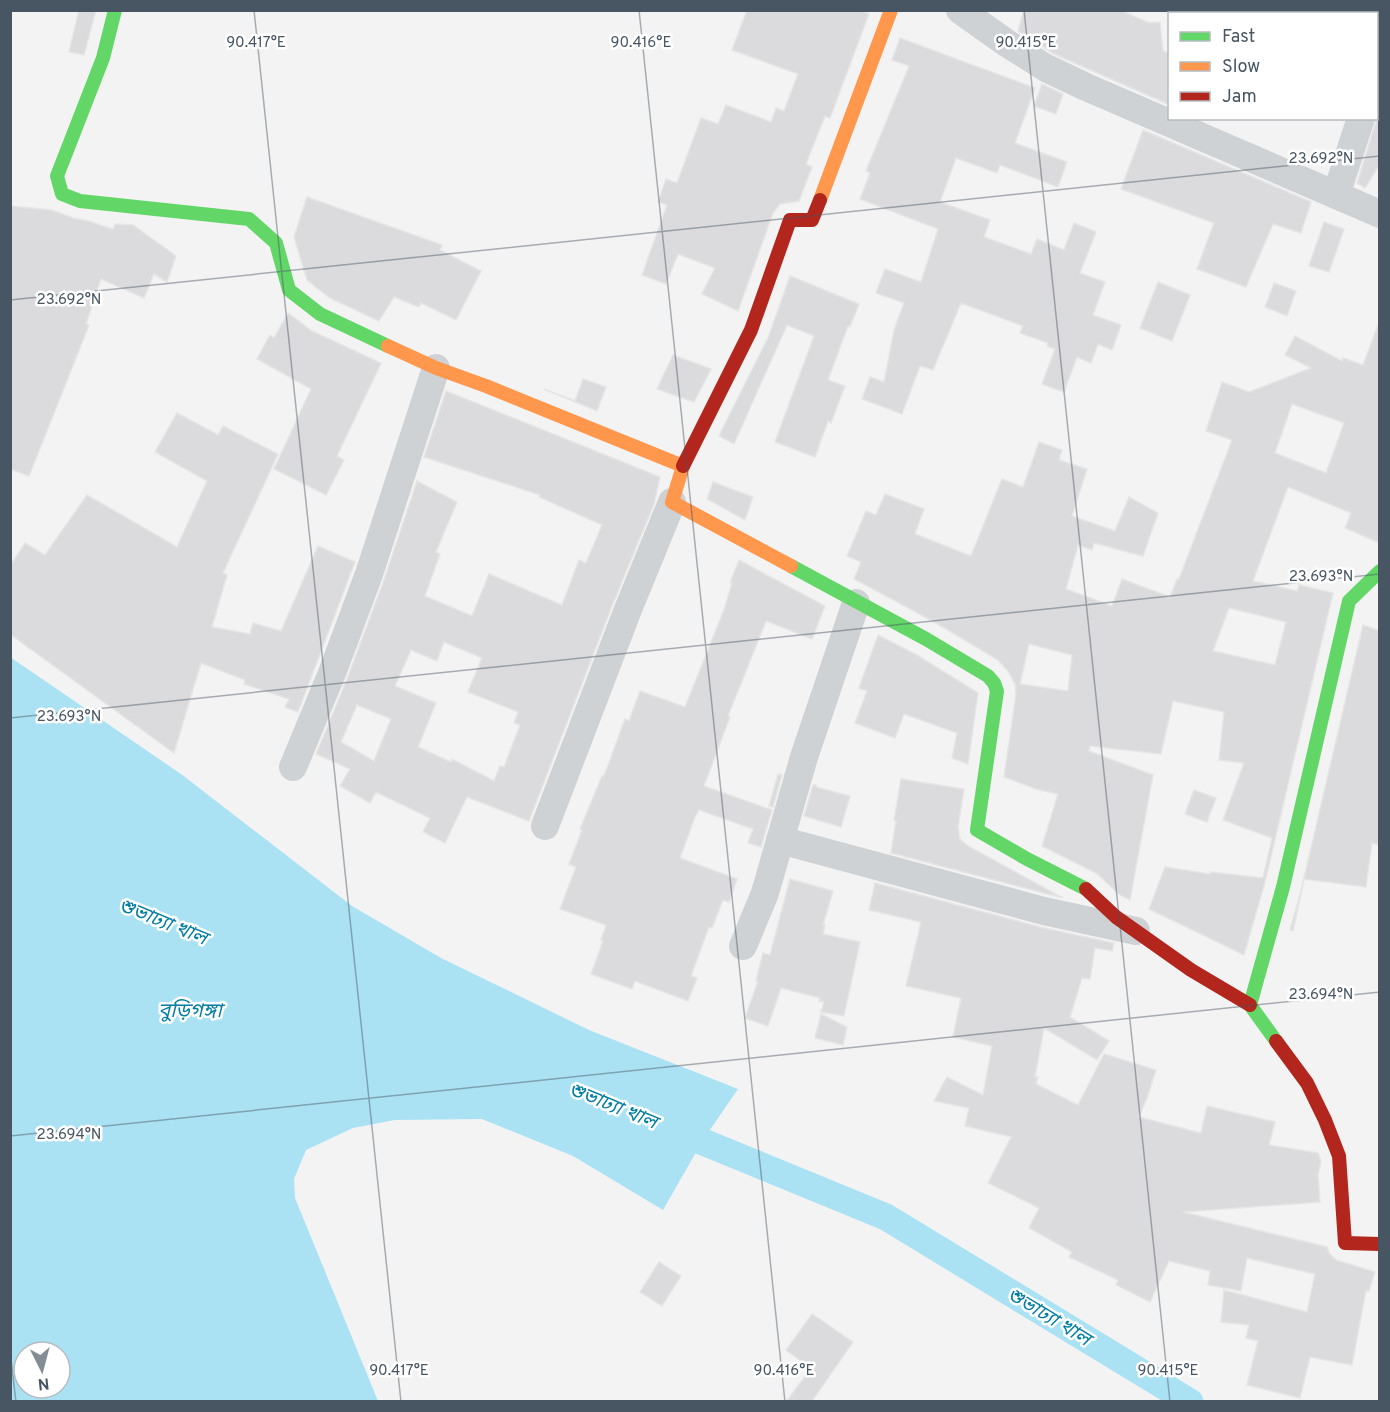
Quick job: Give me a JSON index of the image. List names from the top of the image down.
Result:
{
  "water": ["শুভাঢ্যা খাল", "বুড়িগঙ্গা"],
  "legend": ["Fast", "Slow", "Jam"],
  "north": "bottom",
  "coordinates": [
    "90.417°E",
    "90.416°E",
    "90.415°E",
    "23.692°N",
    "23.693°N",
    "23.694°N"
  ]
}
